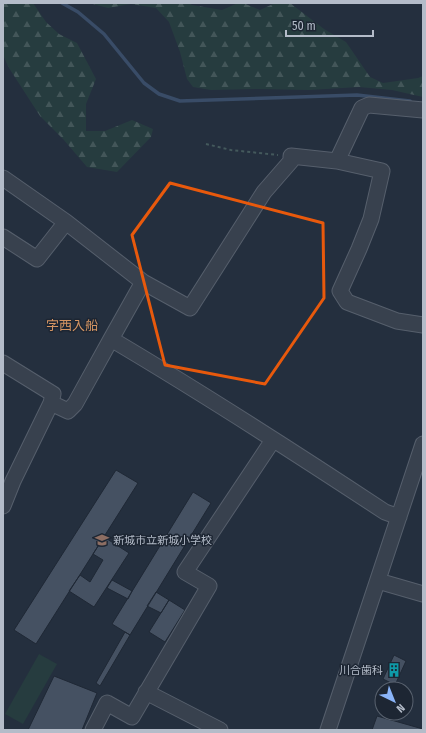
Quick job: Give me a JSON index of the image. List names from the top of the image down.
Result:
{
  "districts": ["字西入船"],
  "places": {
    "school or university": ["新城市立新城小学校"],
    "building": ["川合歯科"]
  },
  "scale_bar": "50 m",
  "north": "bottom right"
}
